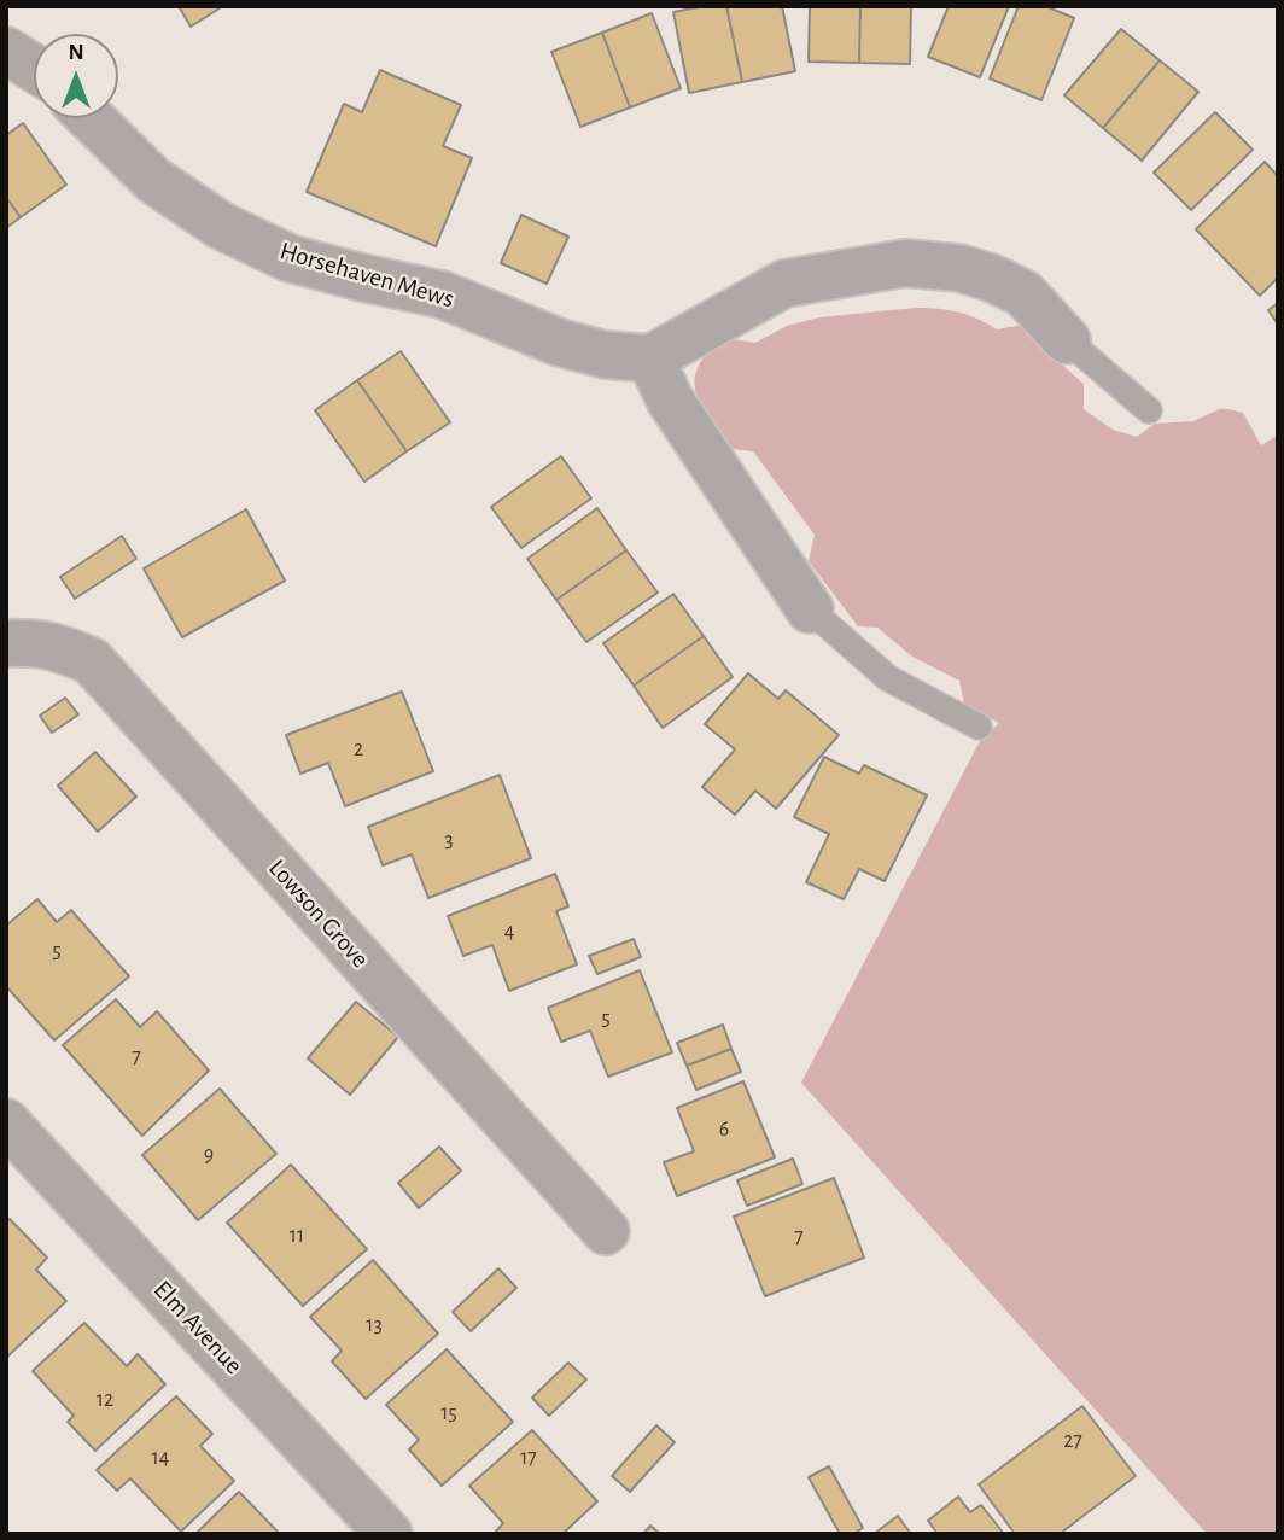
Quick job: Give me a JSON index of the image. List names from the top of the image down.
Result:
{
  "streets": {
    "street": ["Horsehaven Mews", "Lowson Grove", "Elm Avenue"]
  },
  "house_numbers": [
    "2",
    "3",
    "4",
    "5",
    "5",
    "7",
    "6",
    "9",
    "11",
    "7",
    "13",
    "12",
    "15",
    "27",
    "14",
    "17"
  ],
  "north": "top"
}
